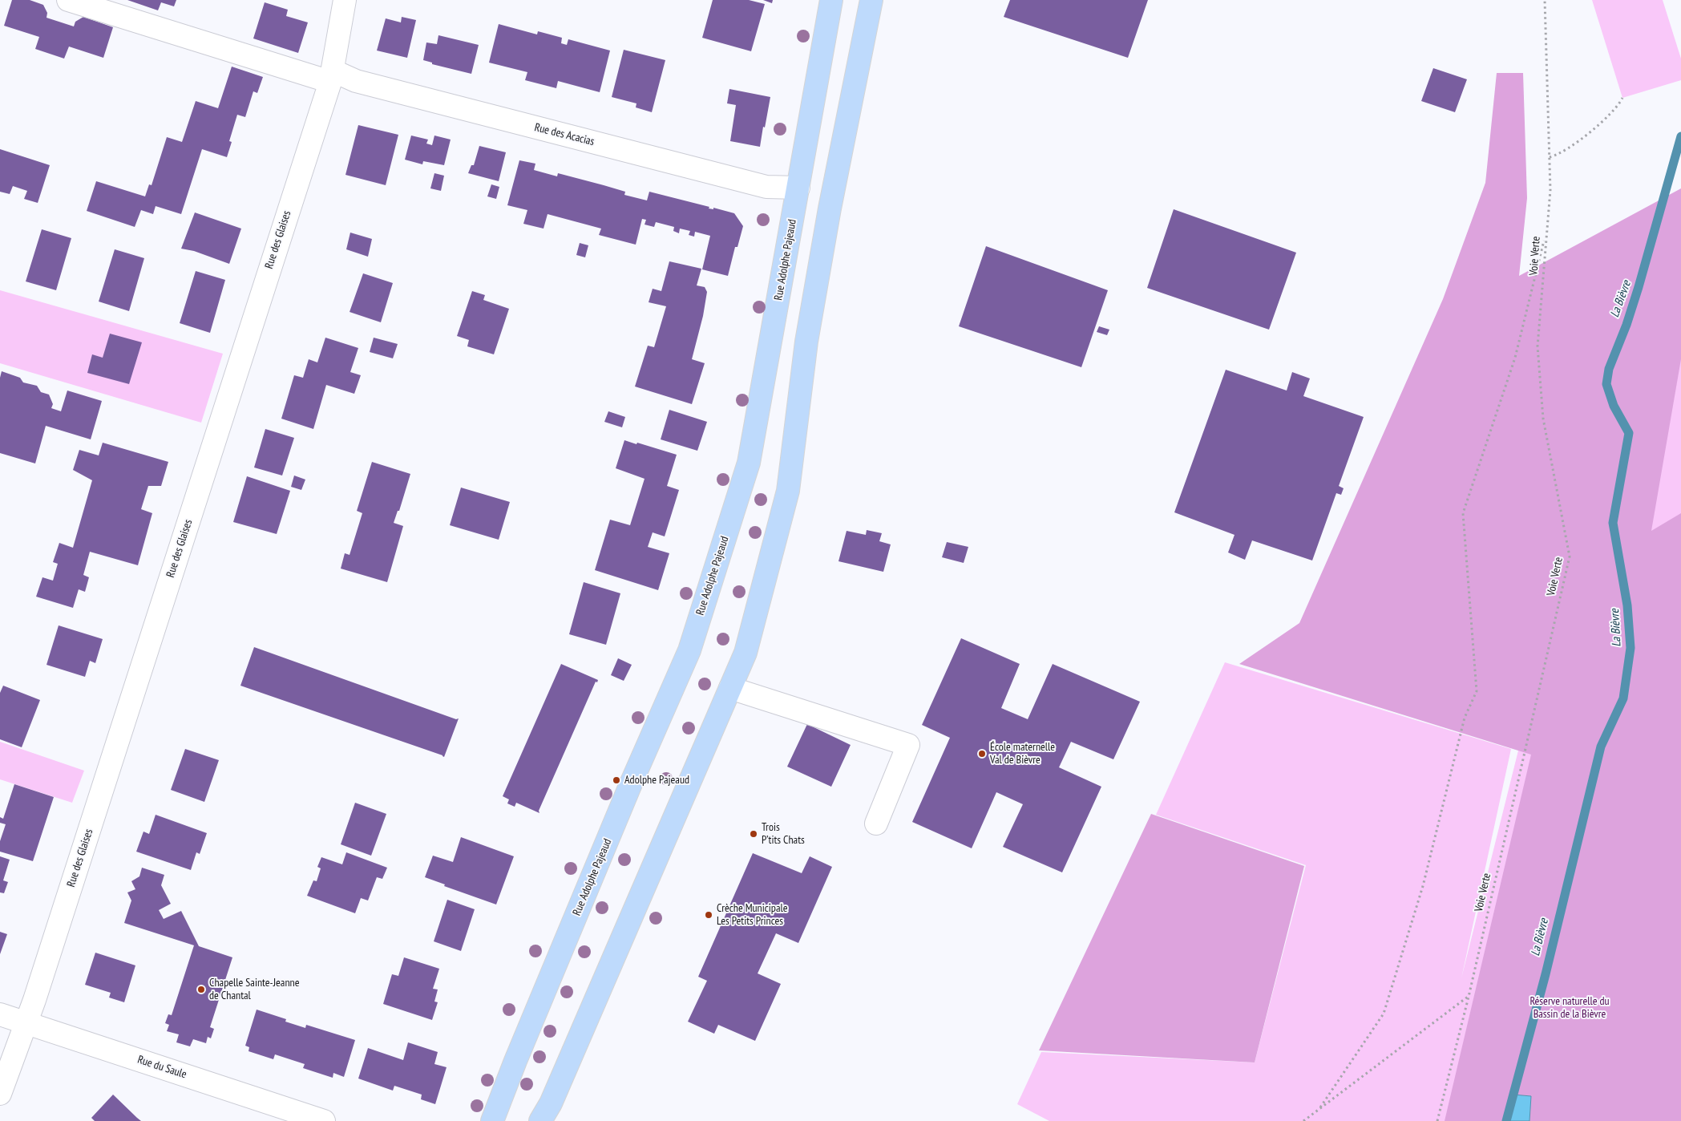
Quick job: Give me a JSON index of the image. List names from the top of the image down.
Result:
{
  "streets": {
    "main road": ["Rue Adolphe Pajeaud"],
    "street": ["Rue des Acacias", "Rue des Glaises", "Rue du Saule"],
    "path": ["Voie Verte"]
  },
  "crossings": [
    ["Rue des Acacias", "Rue des Glaises"],
    ["Rue des Acacias", "Rue Adolphe Pajeaud"],
    ["Rue des Glaises", "Rue du Saule"]
  ],
  "water": ["La Bièvre"],
  "parks": ["Réserve naturelle du Bassin de la Bièvre"],
  "places": [
    "École maternelle Val de Bièvre",
    "Adolphe Pajeaud",
    "Trois P’tits Chats",
    "Crèche Municipale Les Petits Princes",
    "Chapelle Sainte-Jeanne de Chantal"
  ]
}
